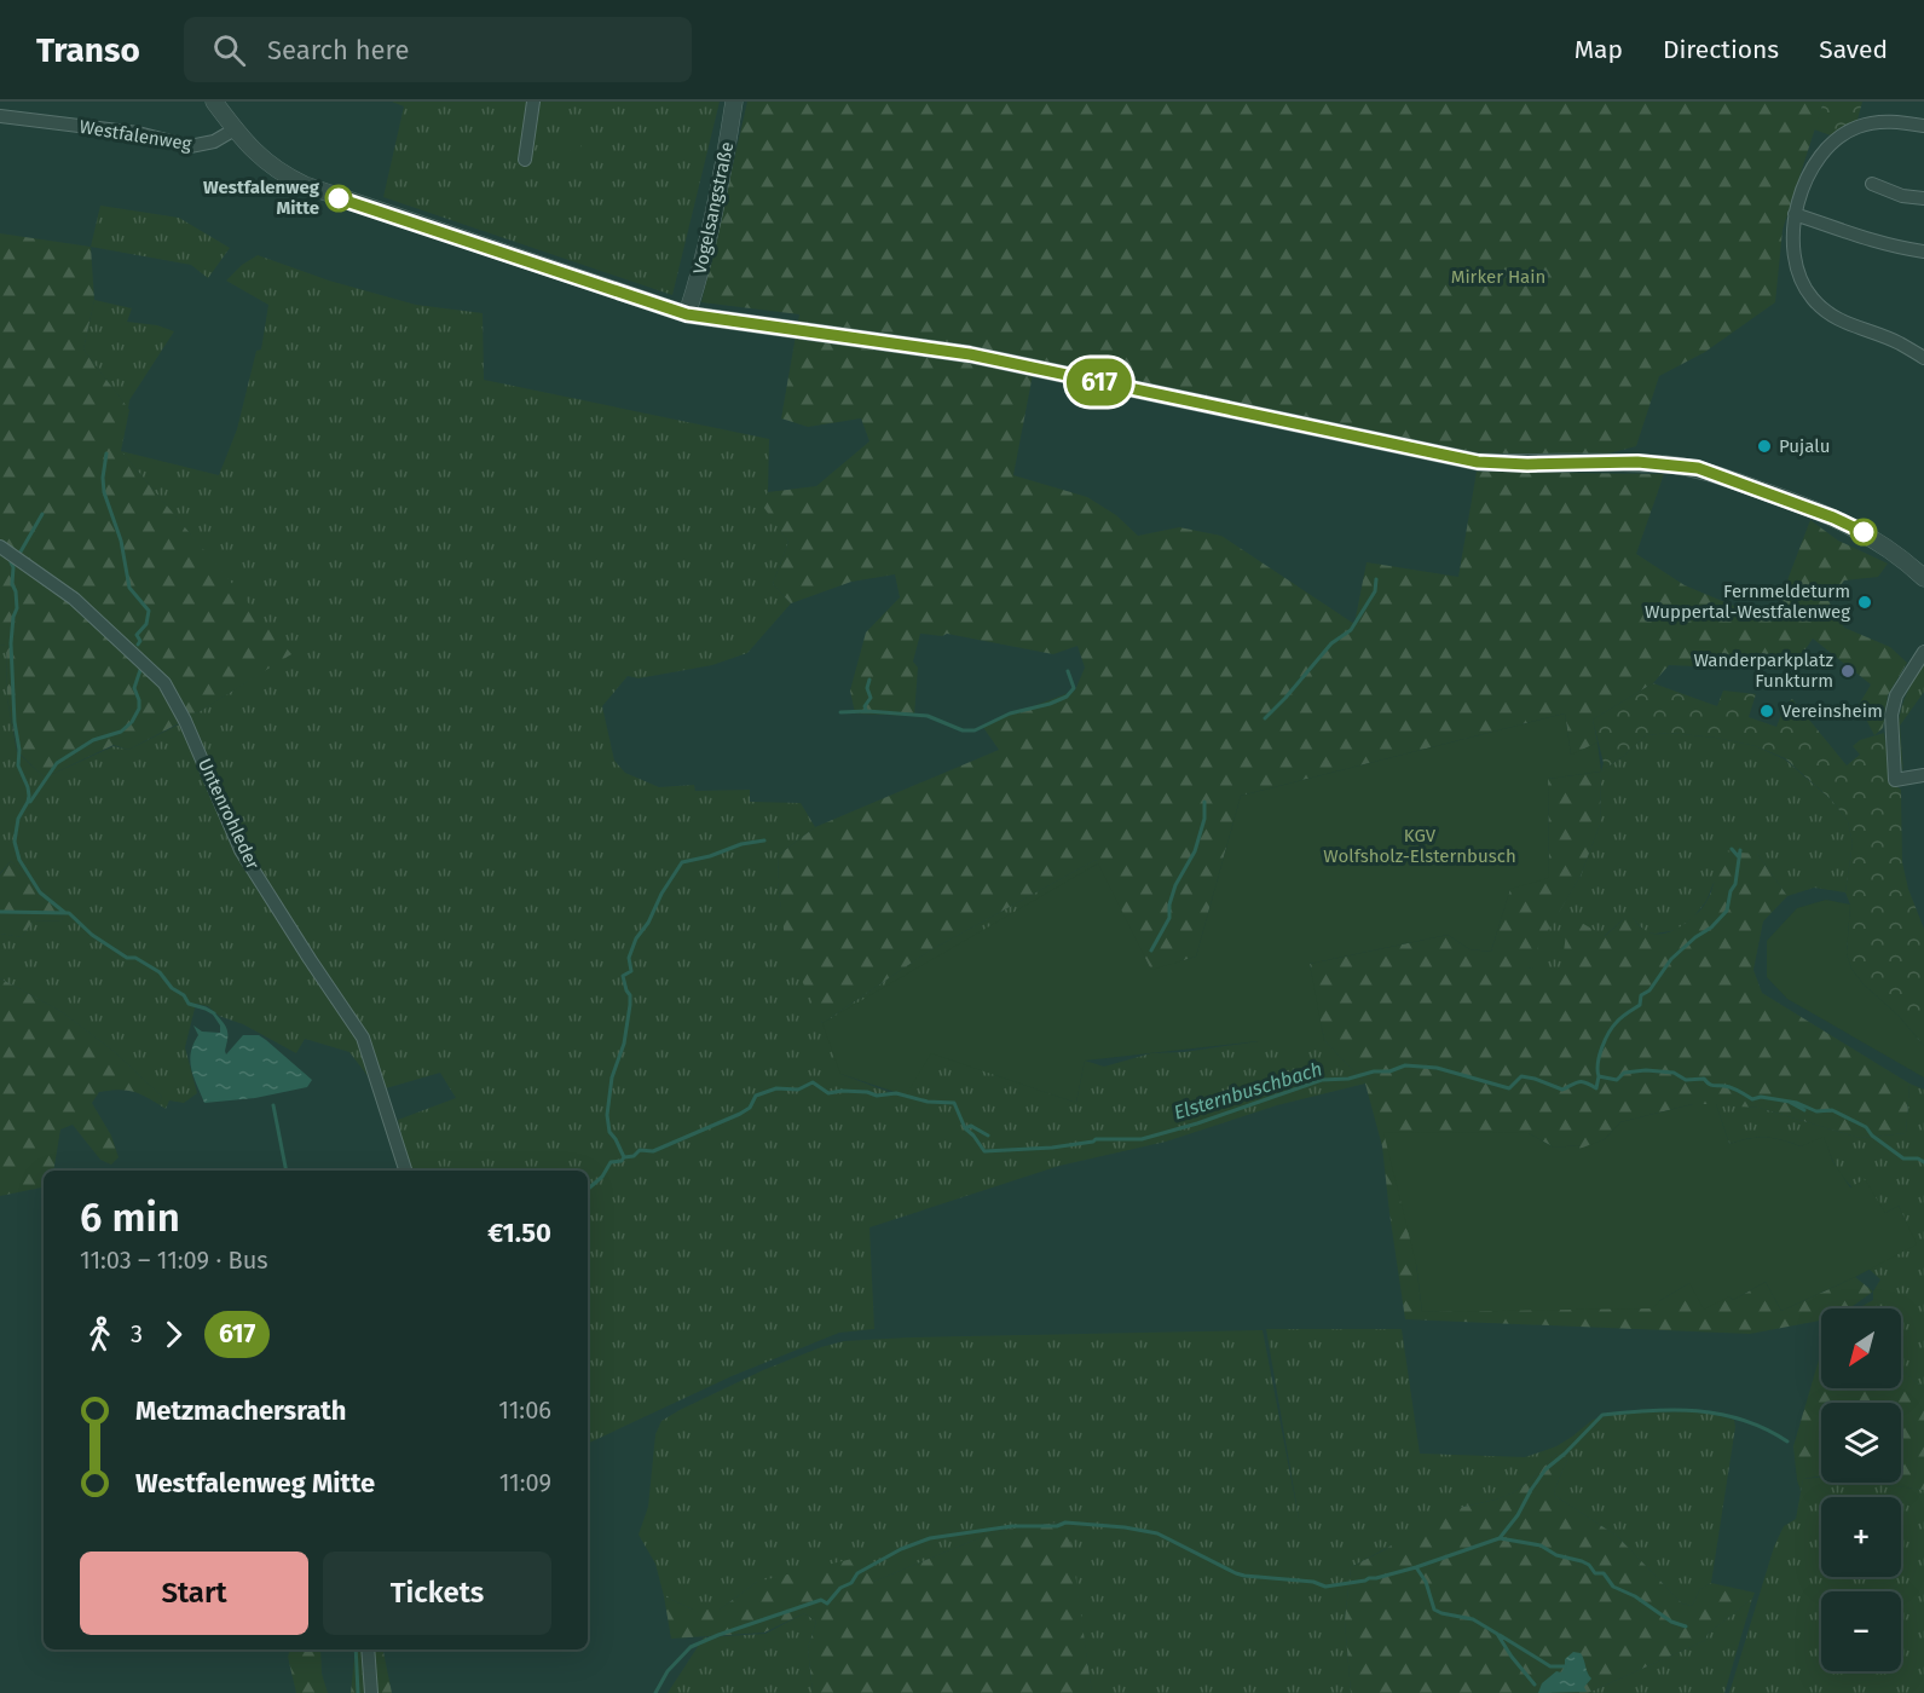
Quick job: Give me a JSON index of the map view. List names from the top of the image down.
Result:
{
  "streets": {
    "street": ["Westfalenweg", "Vogelsangstraße", "Untenrohleder"]
  },
  "water": ["Elsternbuschbach"],
  "parks": ["Mirker Hain", "KGV Wolfsholz-Elsternbusch"],
  "places": [
    "Westfalenweg Mitte",
    "Pujalu",
    "Fernmeldeturm Wuppertal-Westfalenweg",
    "Wanderparkplatz Funkturm",
    "Vereinsheim"
  ],
  "lines": ["bus line 617"],
  "north": "bottom left",
  "page": {
    "header": "Transo",
    "search": "Search here",
    "nav": ["Map", "Directions", "Saved"],
    "on_map": "617",
    "heading": ["6 min", "11:03 – 11:09 · Bus", "€1.50"],
    "legs": ["3", "617"],
    "map_buttons": ["+", "−"],
    "list": [
      {
        "name": "Metzmachersrath",
        "value": "11:06"
      },
      {
        "name": "Westfalenweg Mitte",
        "value": "11:09"
      }
    ],
    "buttons": ["Start", "Tickets"]
  }
}
